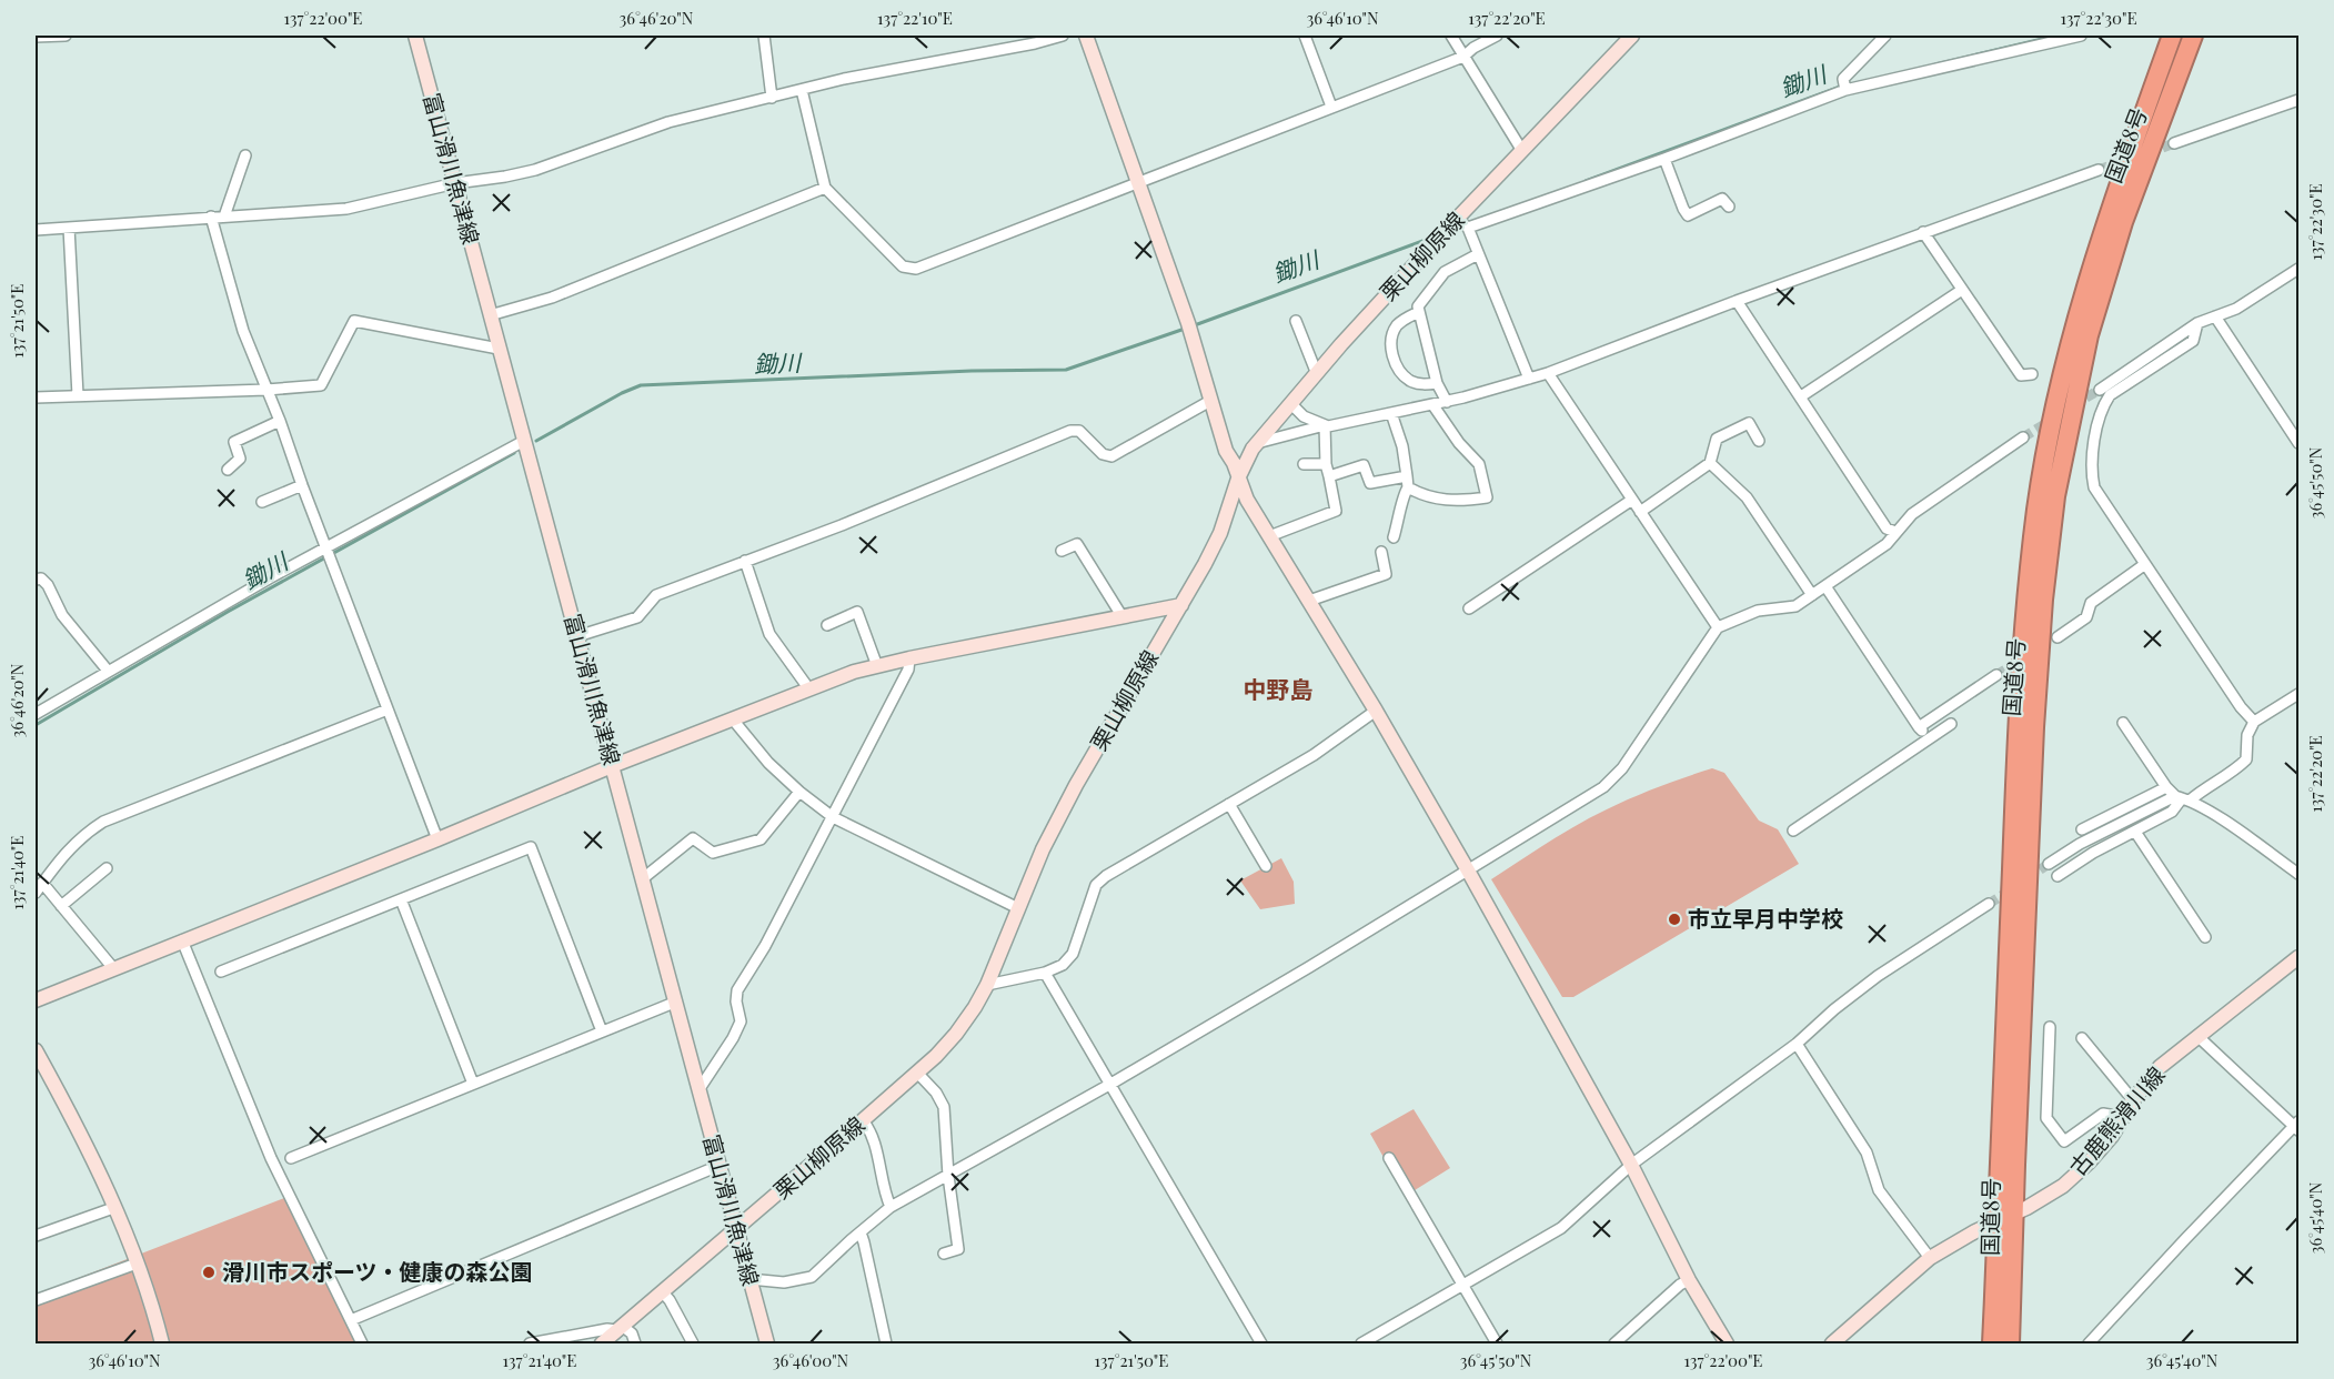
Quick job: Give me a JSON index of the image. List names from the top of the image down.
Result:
{
  "streets": {
    "highway": ["国道8号"],
    "main road": ["富山滑川魚津線", "栗山柳原線", "古鹿熊滑川線"]
  },
  "crossings": [
    ["国道8号", "古鹿熊滑川線"],
    ["富山滑川魚津線", "栗山柳原線"]
  ],
  "districts": ["中野島"],
  "water": ["鋤川"],
  "places": ["市立早月中学校", "滑川市スポーツ・健康の森公園"],
  "coordinates": [
    "137°22'00\"E",
    "36°46'20\"N",
    "137°22'10\"E",
    "36°46'10\"N",
    "137°22'20\"E",
    "137°22'30\"E",
    "137°21'50\"E",
    "36°45'50\"N",
    "137°21'40\"E",
    "36°45'40\"N",
    "36°46'00\"N"
  ]
}
